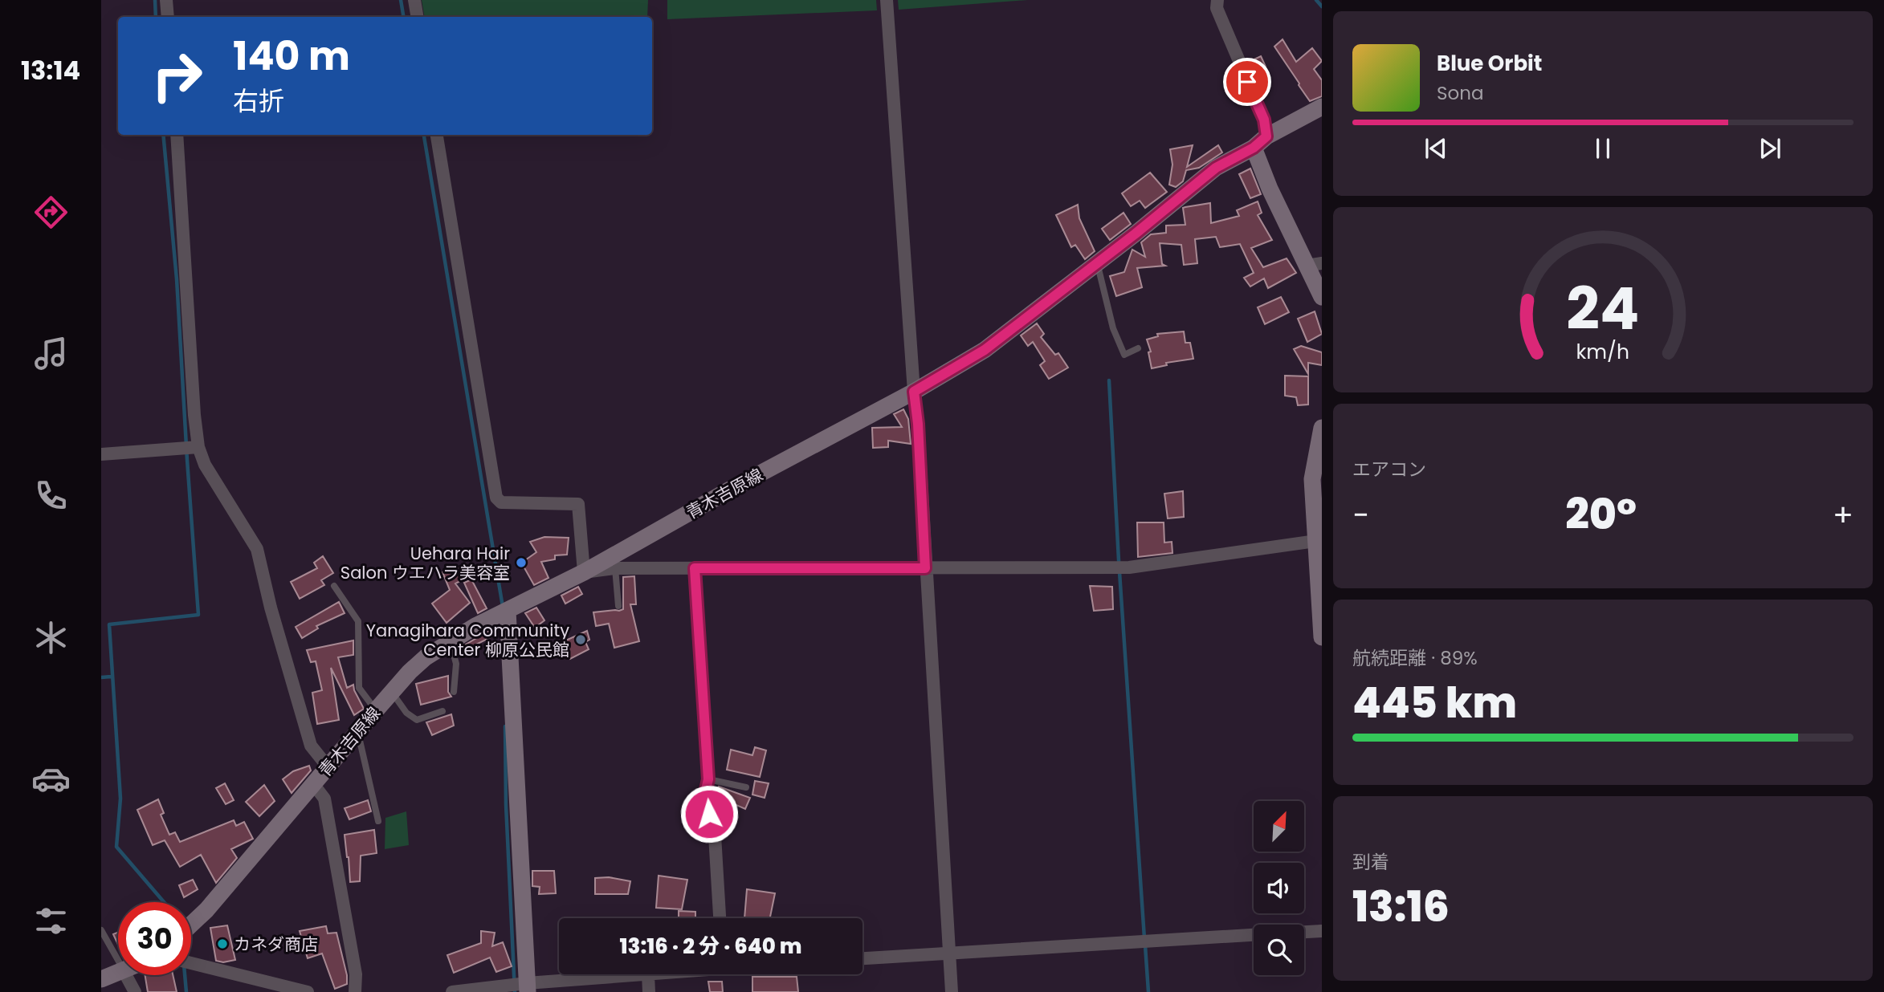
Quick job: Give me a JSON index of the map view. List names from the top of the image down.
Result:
{
  "streets": {
    "main road": ["青木吉原線"]
  },
  "places": ["Uehara Hair Salon ウエハラ美容室", "Yanagihara Community Center 柳原公民館", "カネダ商店"],
  "north": "top right",
  "page": {
    "tabs": "13:14",
    "turn": ["140 m", "右折"],
    "song": ["Blue Orbit", "Sona"],
    "tile": [
      "エアコン",
      ["航続距離 · 89%", "445 km"],
      ["到着", "13:16"]
    ],
    "heat": ["−", "20°", "+"],
    "limit": "30",
    "trip": "13:16 · 2 分 · 640 m",
    "gauge": ["24", "km/h"]
  }
}
